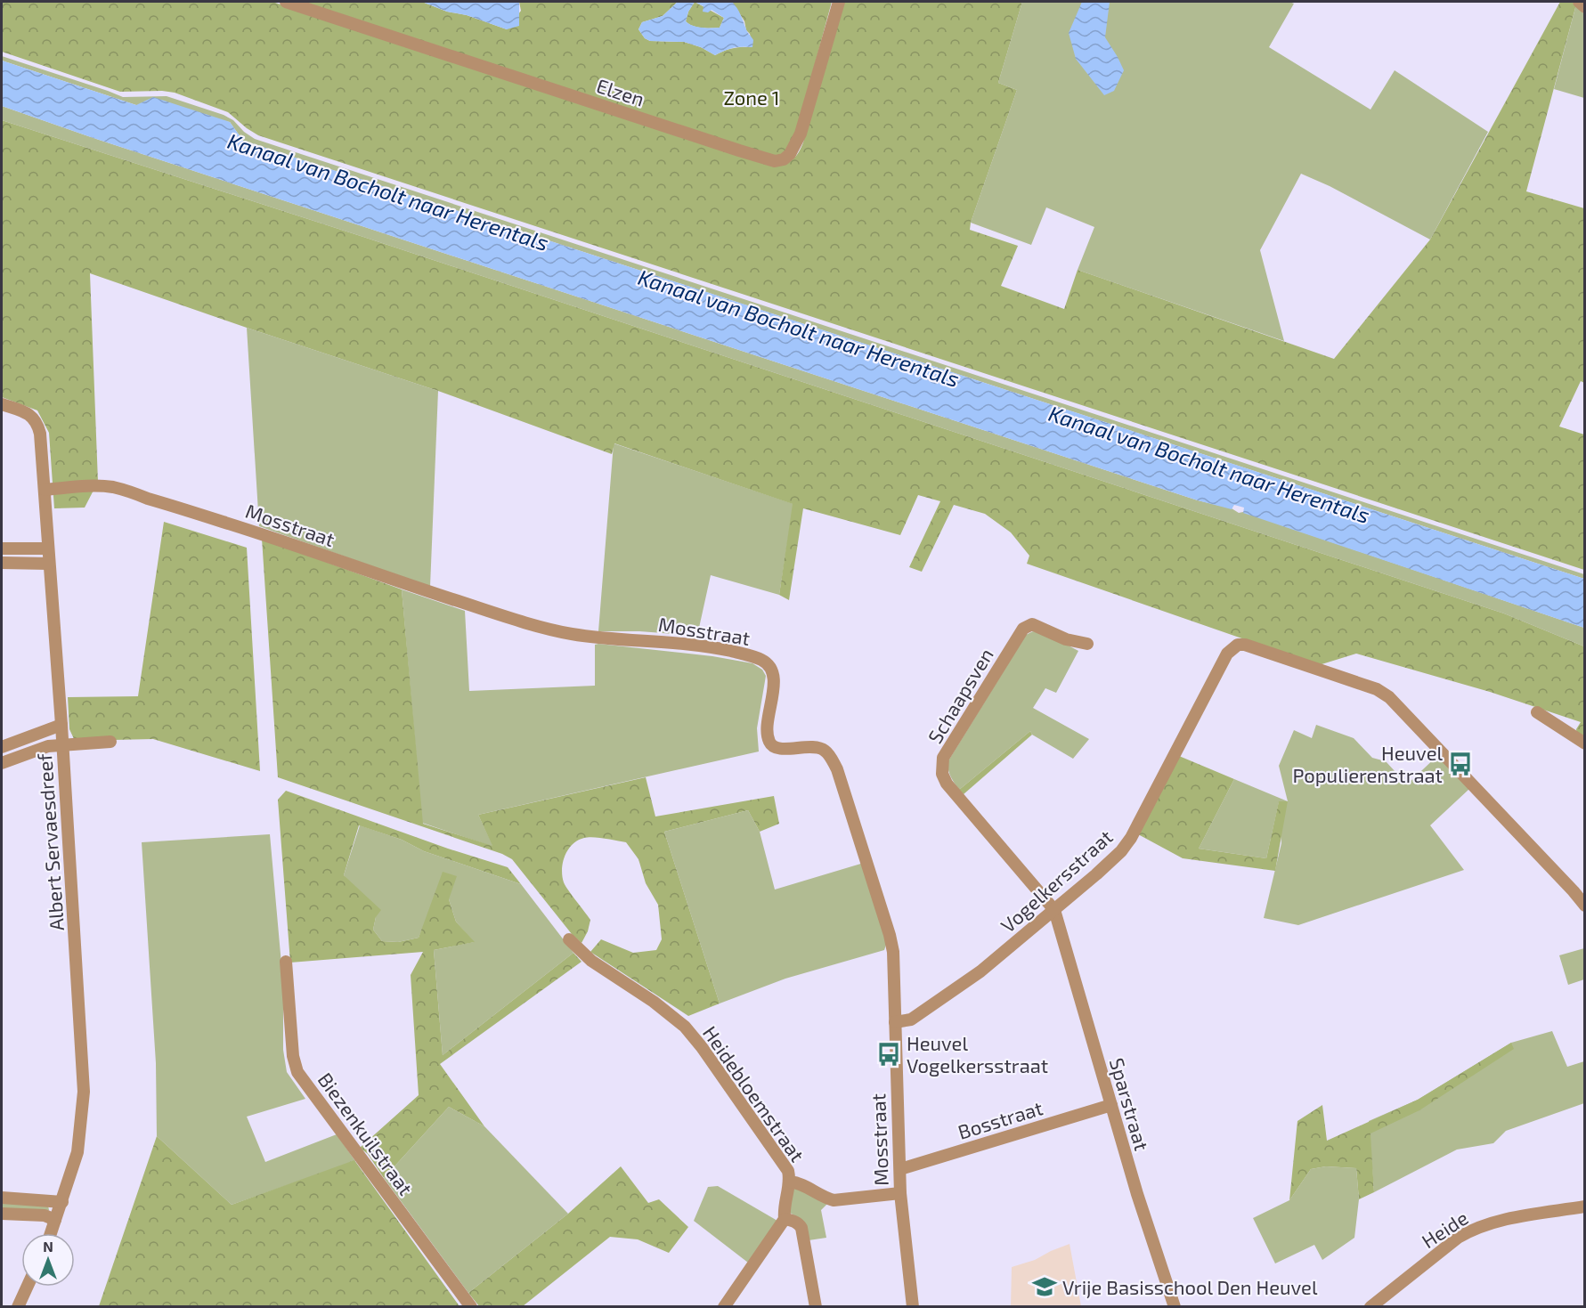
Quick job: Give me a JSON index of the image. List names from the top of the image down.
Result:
{
  "streets": {
    "street": [
      "Elzen",
      "Mosstraat",
      "Schaapsven",
      "Albert Servaesdreef",
      "Vogelkersstraat",
      "Heidebloemstraat",
      "Sparstraat",
      "Bosstraat",
      "Biezenkuilstraat",
      "Heide"
    ]
  },
  "crossings": [
    ["Mosstraat", "Albert Servaesdreef"],
    ["Mosstraat", "Vogelkersstraat"],
    ["Mosstraat", "Bosstraat"],
    ["Schaapsven", "Vogelkersstraat"],
    ["Schaapsven", "Sparstraat"],
    ["Vogelkersstraat", "Sparstraat"],
    ["Sparstraat", "Bosstraat"]
  ],
  "water": ["Kanaal van Bocholt naar Herentals"],
  "parks": ["Zone 1"],
  "places": {
    "bus stop": ["Heuvel Populierenstraat", "Heuvel Vogelkersstraat"],
    "school or university": ["Vrije Basisschool Den Heuvel"]
  },
  "north": "top"
}
